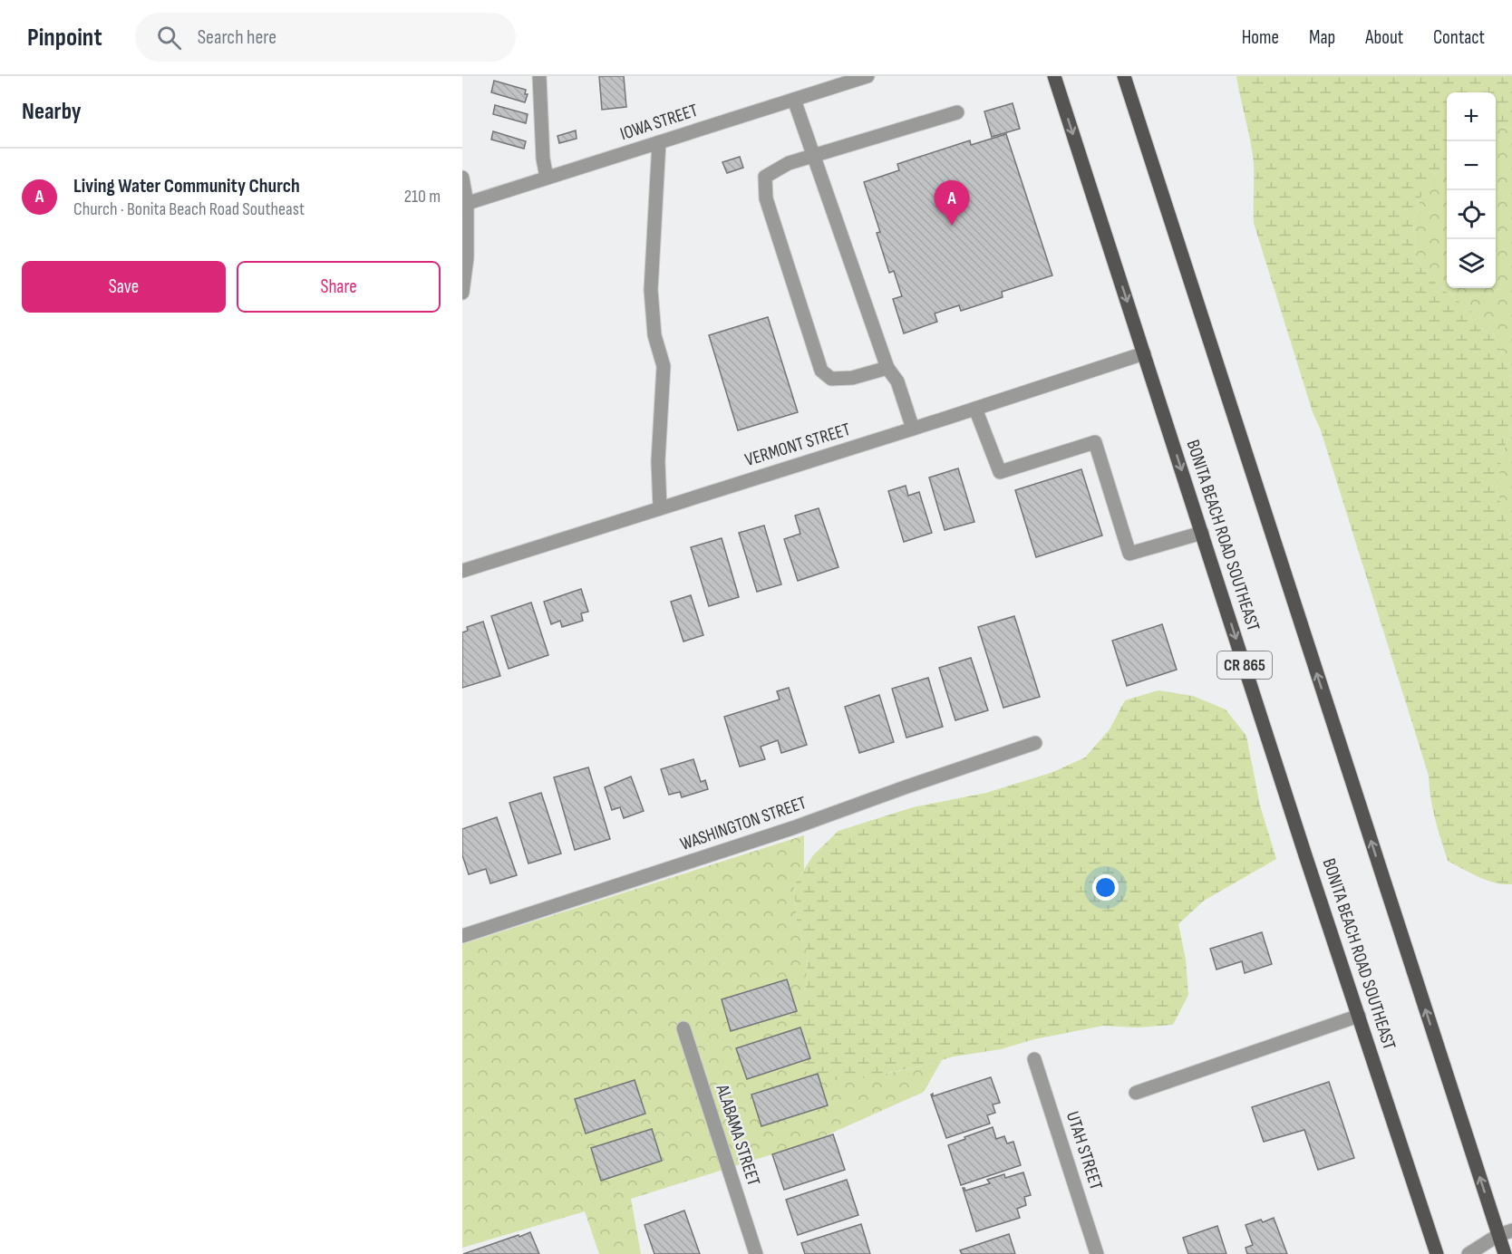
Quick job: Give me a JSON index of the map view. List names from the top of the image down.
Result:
{
  "streets": {
    "main road": ["BONITA BEACH ROAD SOUTHEAST", "CR 865"],
    "street": [
      "IOWA STREET",
      "VERMONT STREET",
      "WASHINGTON STREET",
      "ALABAMA STREET",
      "UTAH STREET"
    ]
  },
  "crossings": [
    ["VERMONT STREET", "BONITA BEACH ROAD SOUTHEAST"]
  ],
  "page": {
    "header": "Pinpoint",
    "search": "Search here",
    "nav": [
      "Home",
      "Map",
      "About",
      "Contact"
    ],
    "heading": "Nearby",
    "map_buttons": ["+", "−"],
    "list": [
      {
        "mark": "A",
        "name": "Living Water Community Church",
        "note": "Church · Bonita Beach Road Southeast",
        "value": "210 m"
      }
    ],
    "pins": "A",
    "buttons": ["Save", "Share"]
  }
}
